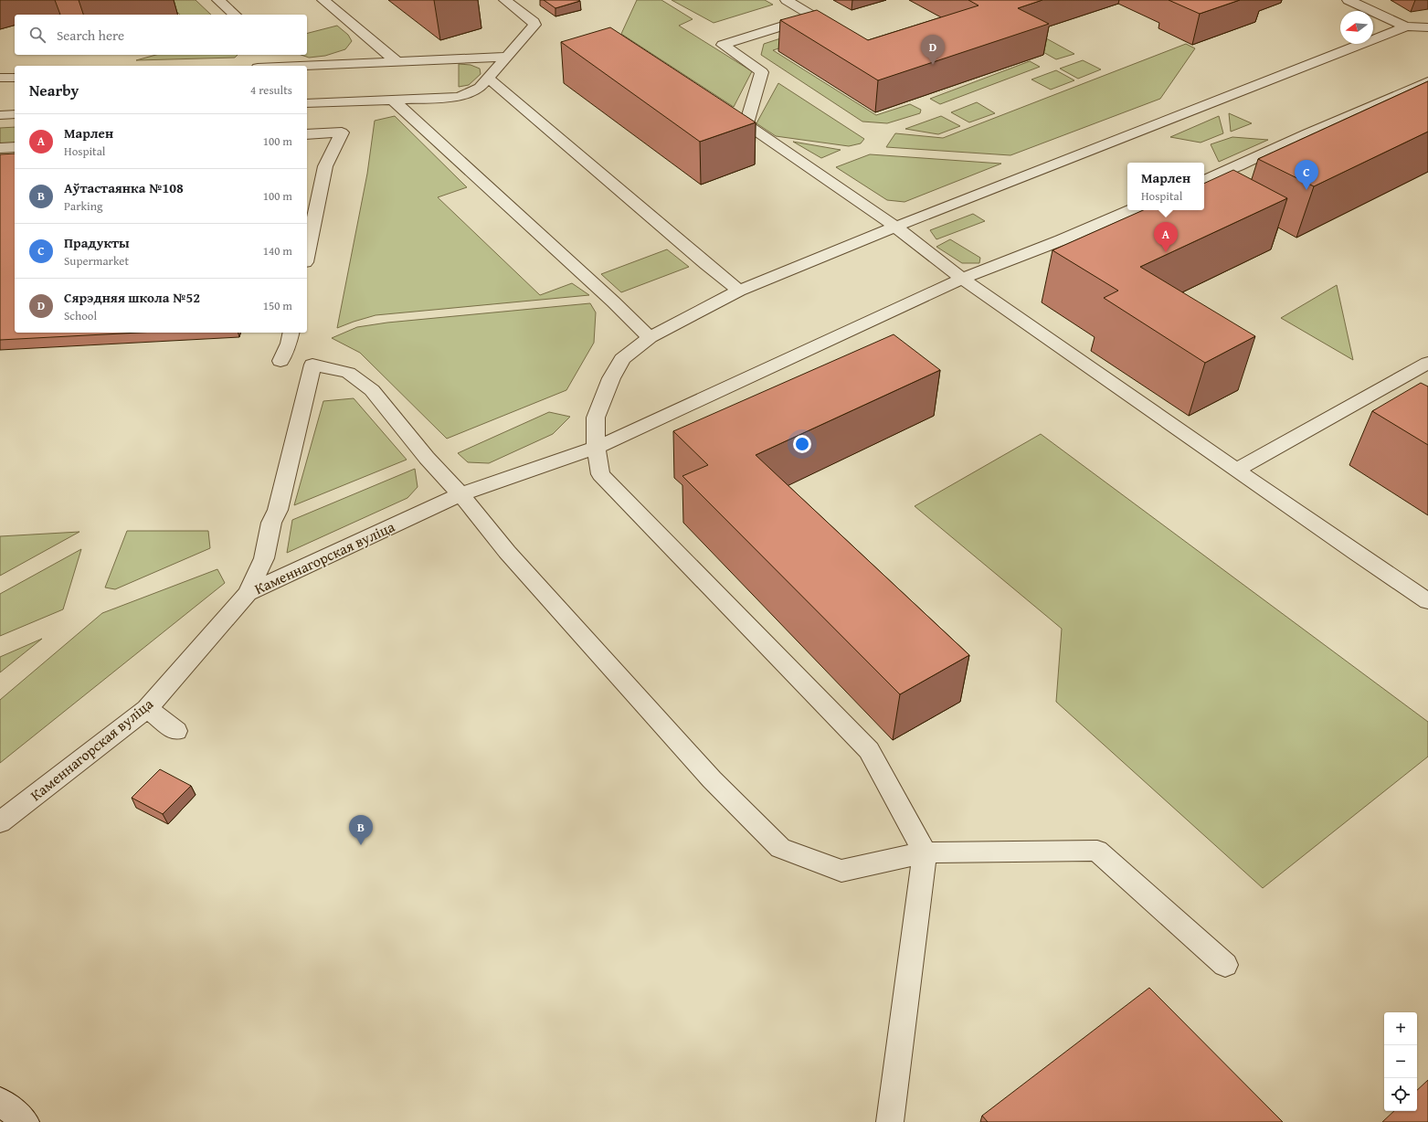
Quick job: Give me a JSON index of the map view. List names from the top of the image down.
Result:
{
  "streets": {
    "main road": ["Каменнагорская вуліца"]
  },
  "north": "left",
  "page": {
    "search": "Search here",
    "pins": [
      "D",
      "C",
      "A",
      "B"
    ],
    "heading": ["Nearby", "4 results"],
    "list": [
      {
        "mark": "A",
        "name": "Марлен",
        "note": "Hospital",
        "value": "100 m"
      },
      {
        "mark": "B",
        "name": "Аўтастаянка №108",
        "note": "Parking",
        "value": "100 m"
      },
      {
        "mark": "C",
        "name": "Прадукты",
        "note": "Supermarket",
        "value": "140 m"
      },
      {
        "mark": "D",
        "name": "Сярэдняя школа №52",
        "note": "School",
        "value": "150 m"
      }
    ],
    "popup": ["Марлен", "Hospital"],
    "map_buttons": ["+", "−"]
  }
}
